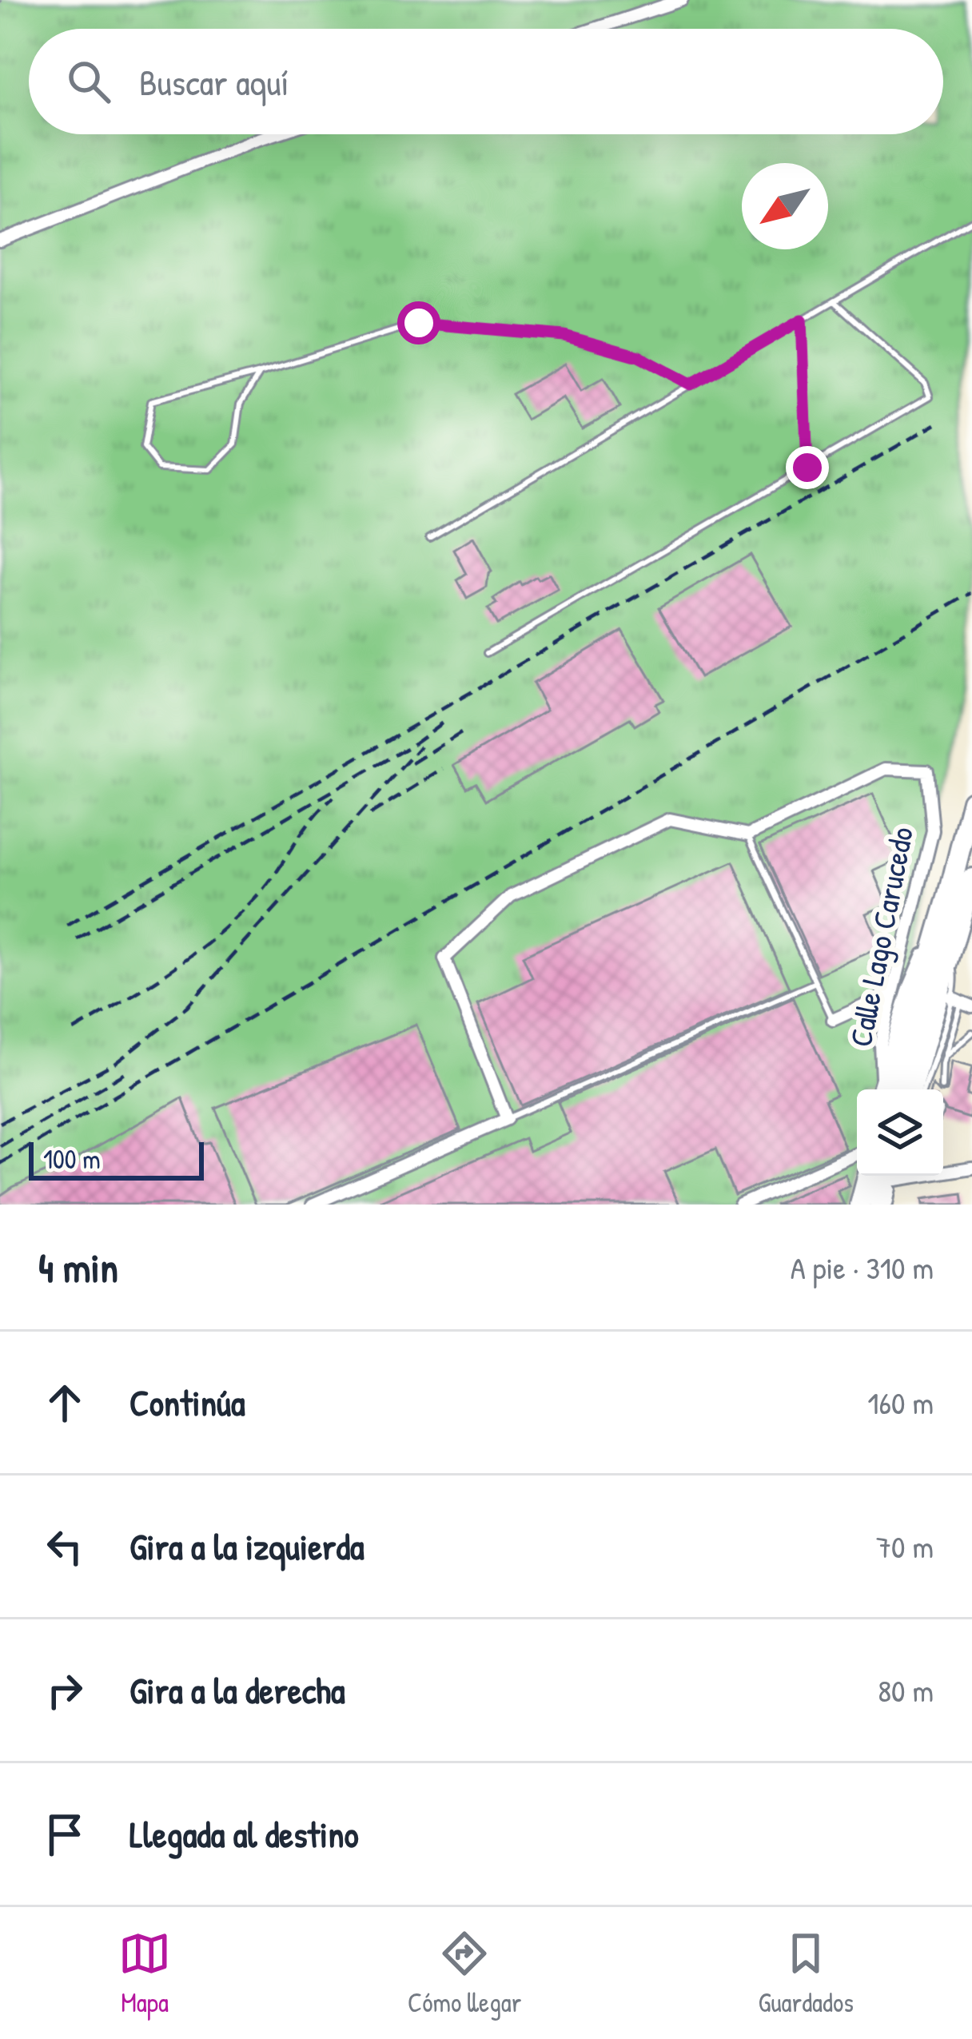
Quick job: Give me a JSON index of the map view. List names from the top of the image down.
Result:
{
  "streets": {
    "street": ["Calle Lago Carucedo"]
  },
  "scale_bar": "100 m",
  "north": "bottom left",
  "page": {
    "search": "Buscar aquí",
    "scale": "100 m",
    "heading": ["4 min", "A pie · 310 m"],
    "list": [
      ["Continúa", "160 m"],
      ["Gira a la izquierda", "70 m"],
      ["Gira a la derecha", "80 m"],
      "Llegada al destino"
    ],
    "nav": ["Mapa", "Cómo llegar", "Guardados"]
  }
}
